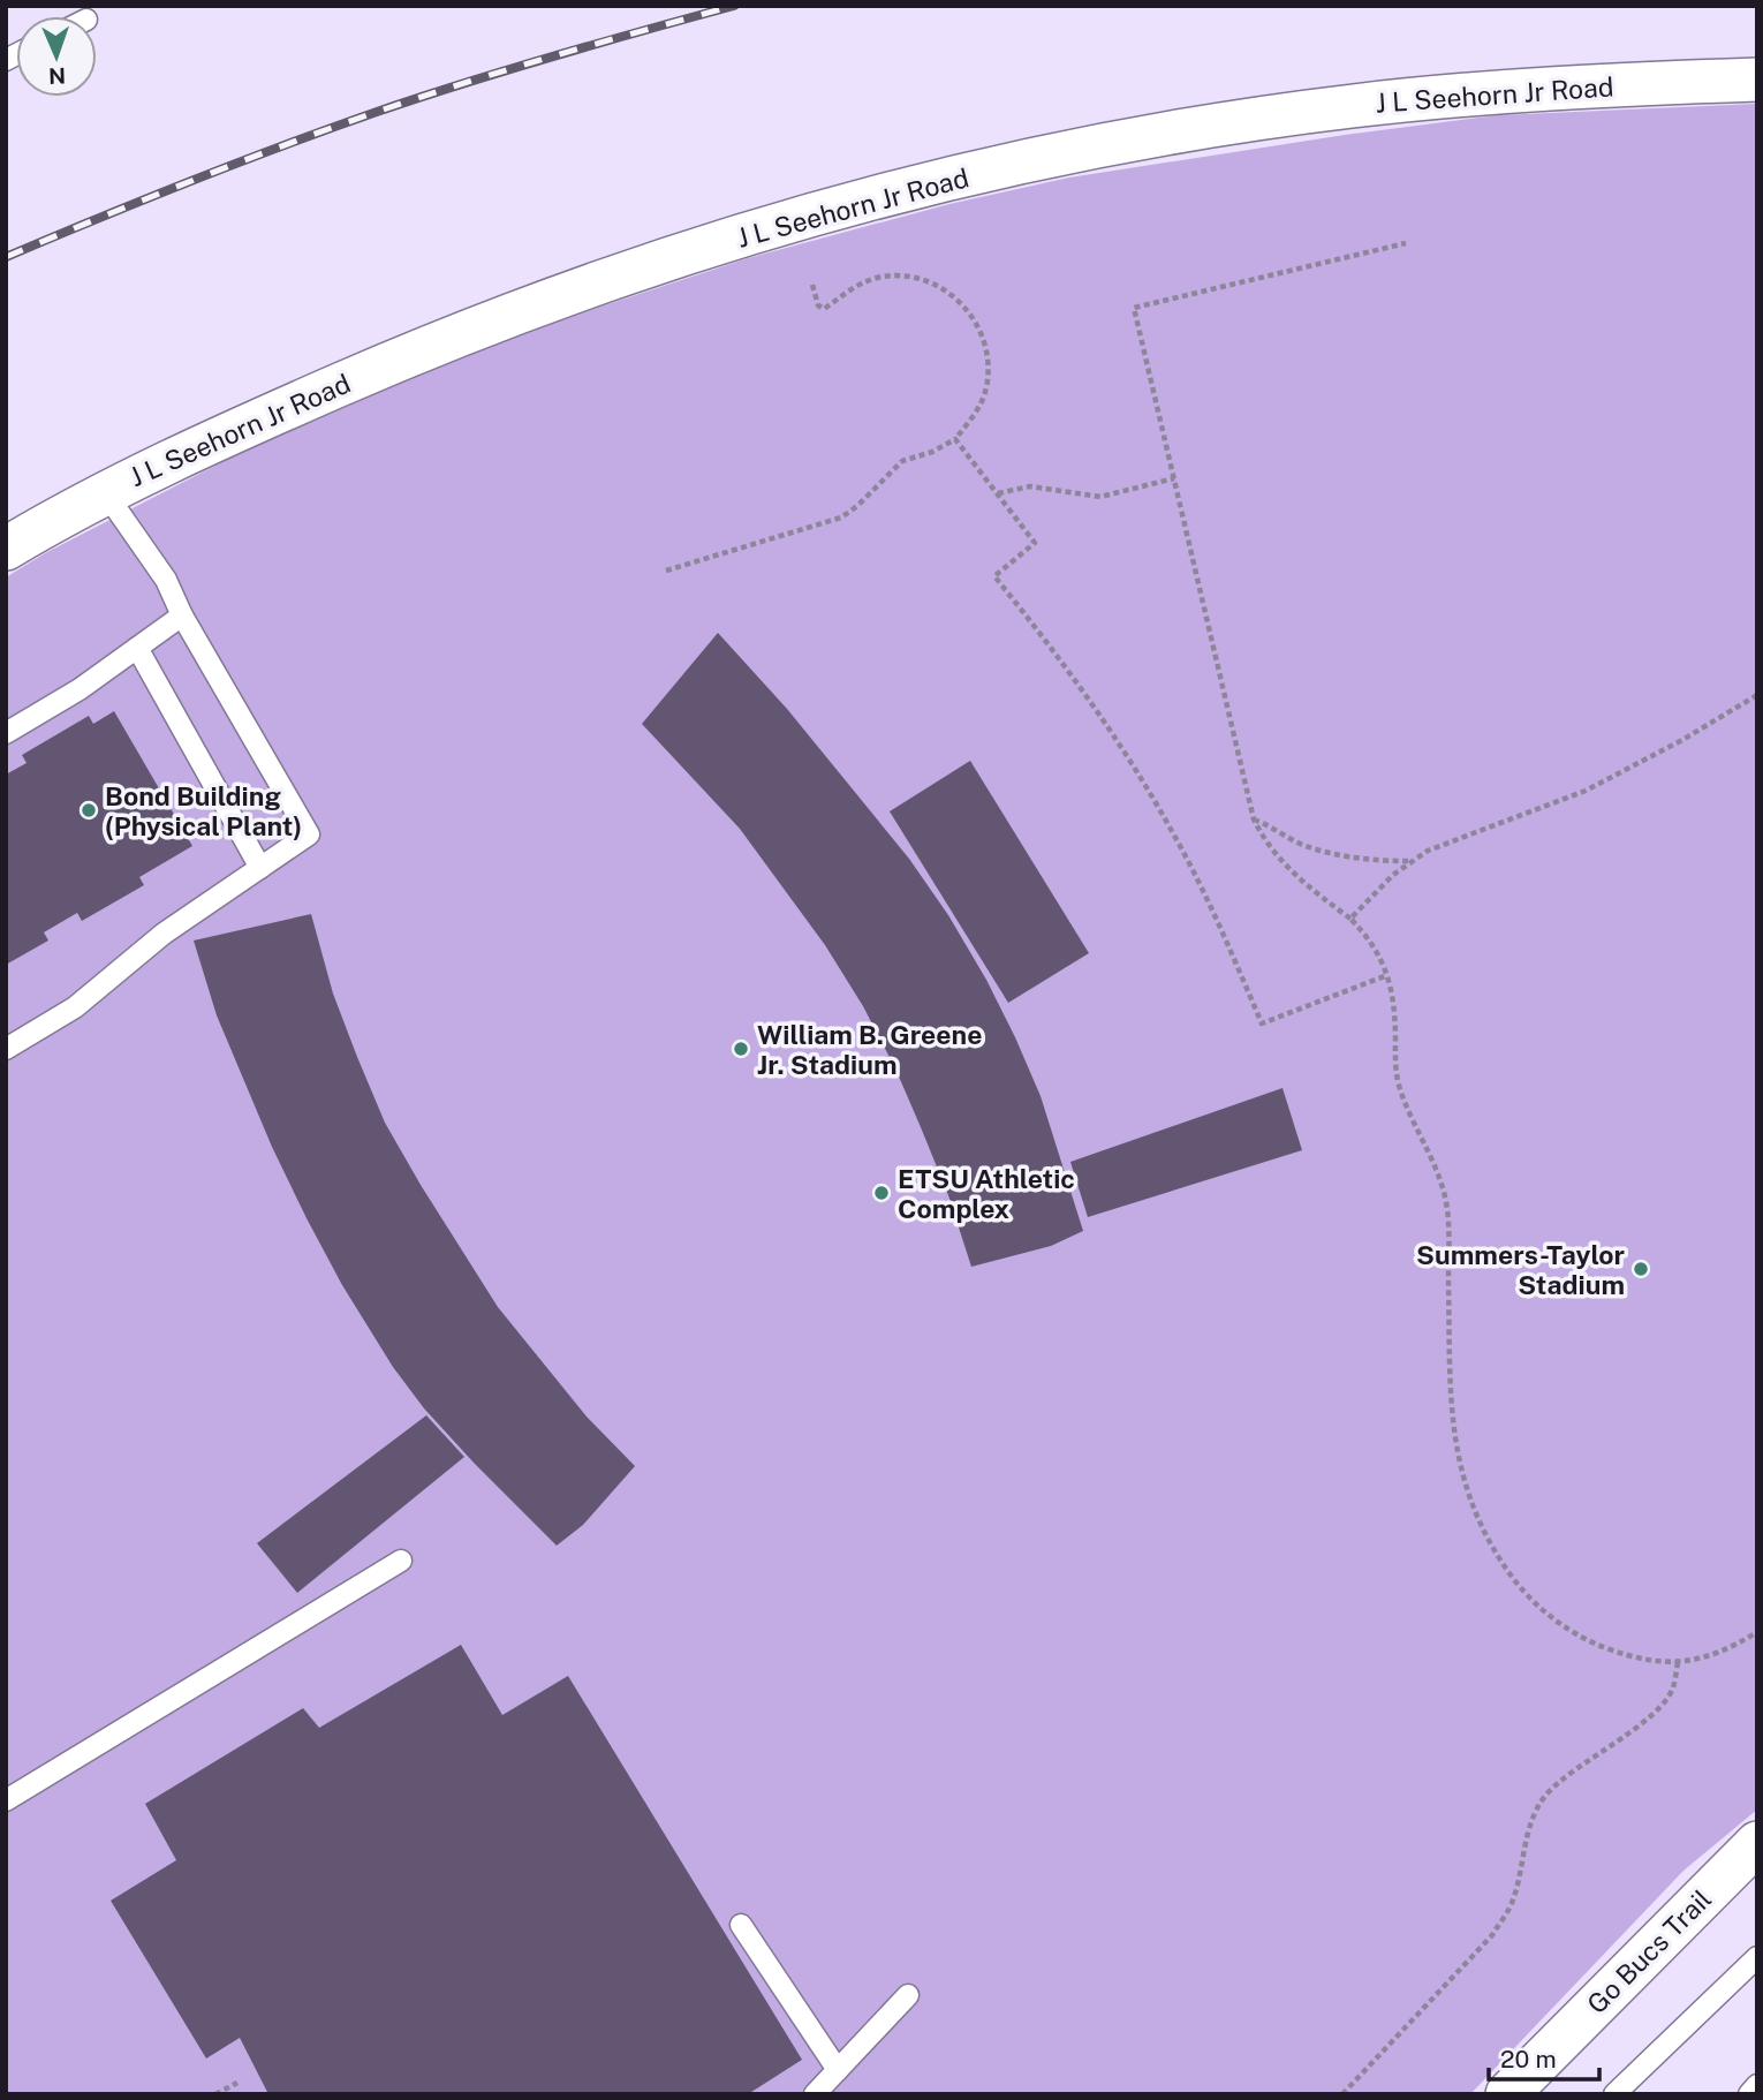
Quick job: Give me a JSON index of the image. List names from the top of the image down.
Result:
{
  "streets": {
    "street": ["J L Seehorn Jr Road", "Go Bucs Trail"]
  },
  "places": [
    "Bond Building (Physical Plant)",
    "William B. Greene Jr. Stadium",
    "ETSU Athletic Complex",
    "Summers-Taylor Stadium"
  ],
  "scale_bar": "20 m",
  "north": "bottom"
}
